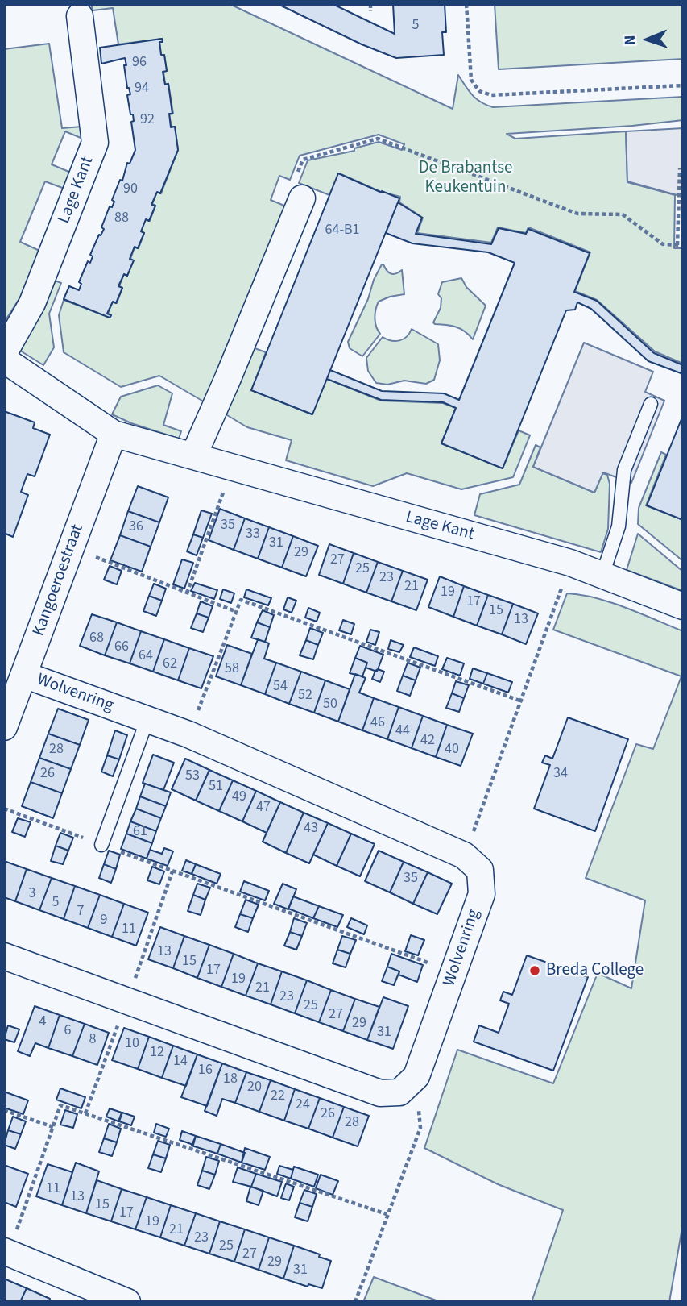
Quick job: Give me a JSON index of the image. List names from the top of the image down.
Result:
{
  "streets": {
    "street": ["Lage Kant", "Kangoeroestraat", "Wolvenring"]
  },
  "crossings": [
    ["Lage Kant", "Kangoeroestraat"],
    ["Kangoeroestraat", "Wolvenring"]
  ],
  "parks": ["De Brabantse Keukentuin"],
  "places": ["Breda College"],
  "house_numbers": [
    "5",
    "96",
    "94",
    "92",
    "90",
    "88",
    "64-B1",
    "35",
    "36",
    "33",
    "31",
    "29",
    "27",
    "25",
    "23",
    "21",
    "19",
    "17",
    "15",
    "13",
    "68",
    "66",
    "64",
    "62",
    "58",
    "54",
    "52",
    "50",
    "46",
    "44",
    "42",
    "28",
    "40",
    "26",
    "34",
    "53",
    "51",
    "49",
    "47",
    "43",
    "61",
    "35",
    "3",
    "5",
    "7",
    "9",
    "11",
    "13",
    "15",
    "17",
    "19",
    "21",
    "23",
    "25",
    "27",
    "4",
    "29",
    "6",
    "31",
    "8",
    "10",
    "12",
    "14",
    "16",
    "18",
    "20",
    "22",
    "24",
    "26",
    "28",
    "11",
    "13",
    "15",
    "17",
    "19",
    "21",
    "23",
    "25",
    "27",
    "29",
    "31"
  ],
  "north": "left"
}
